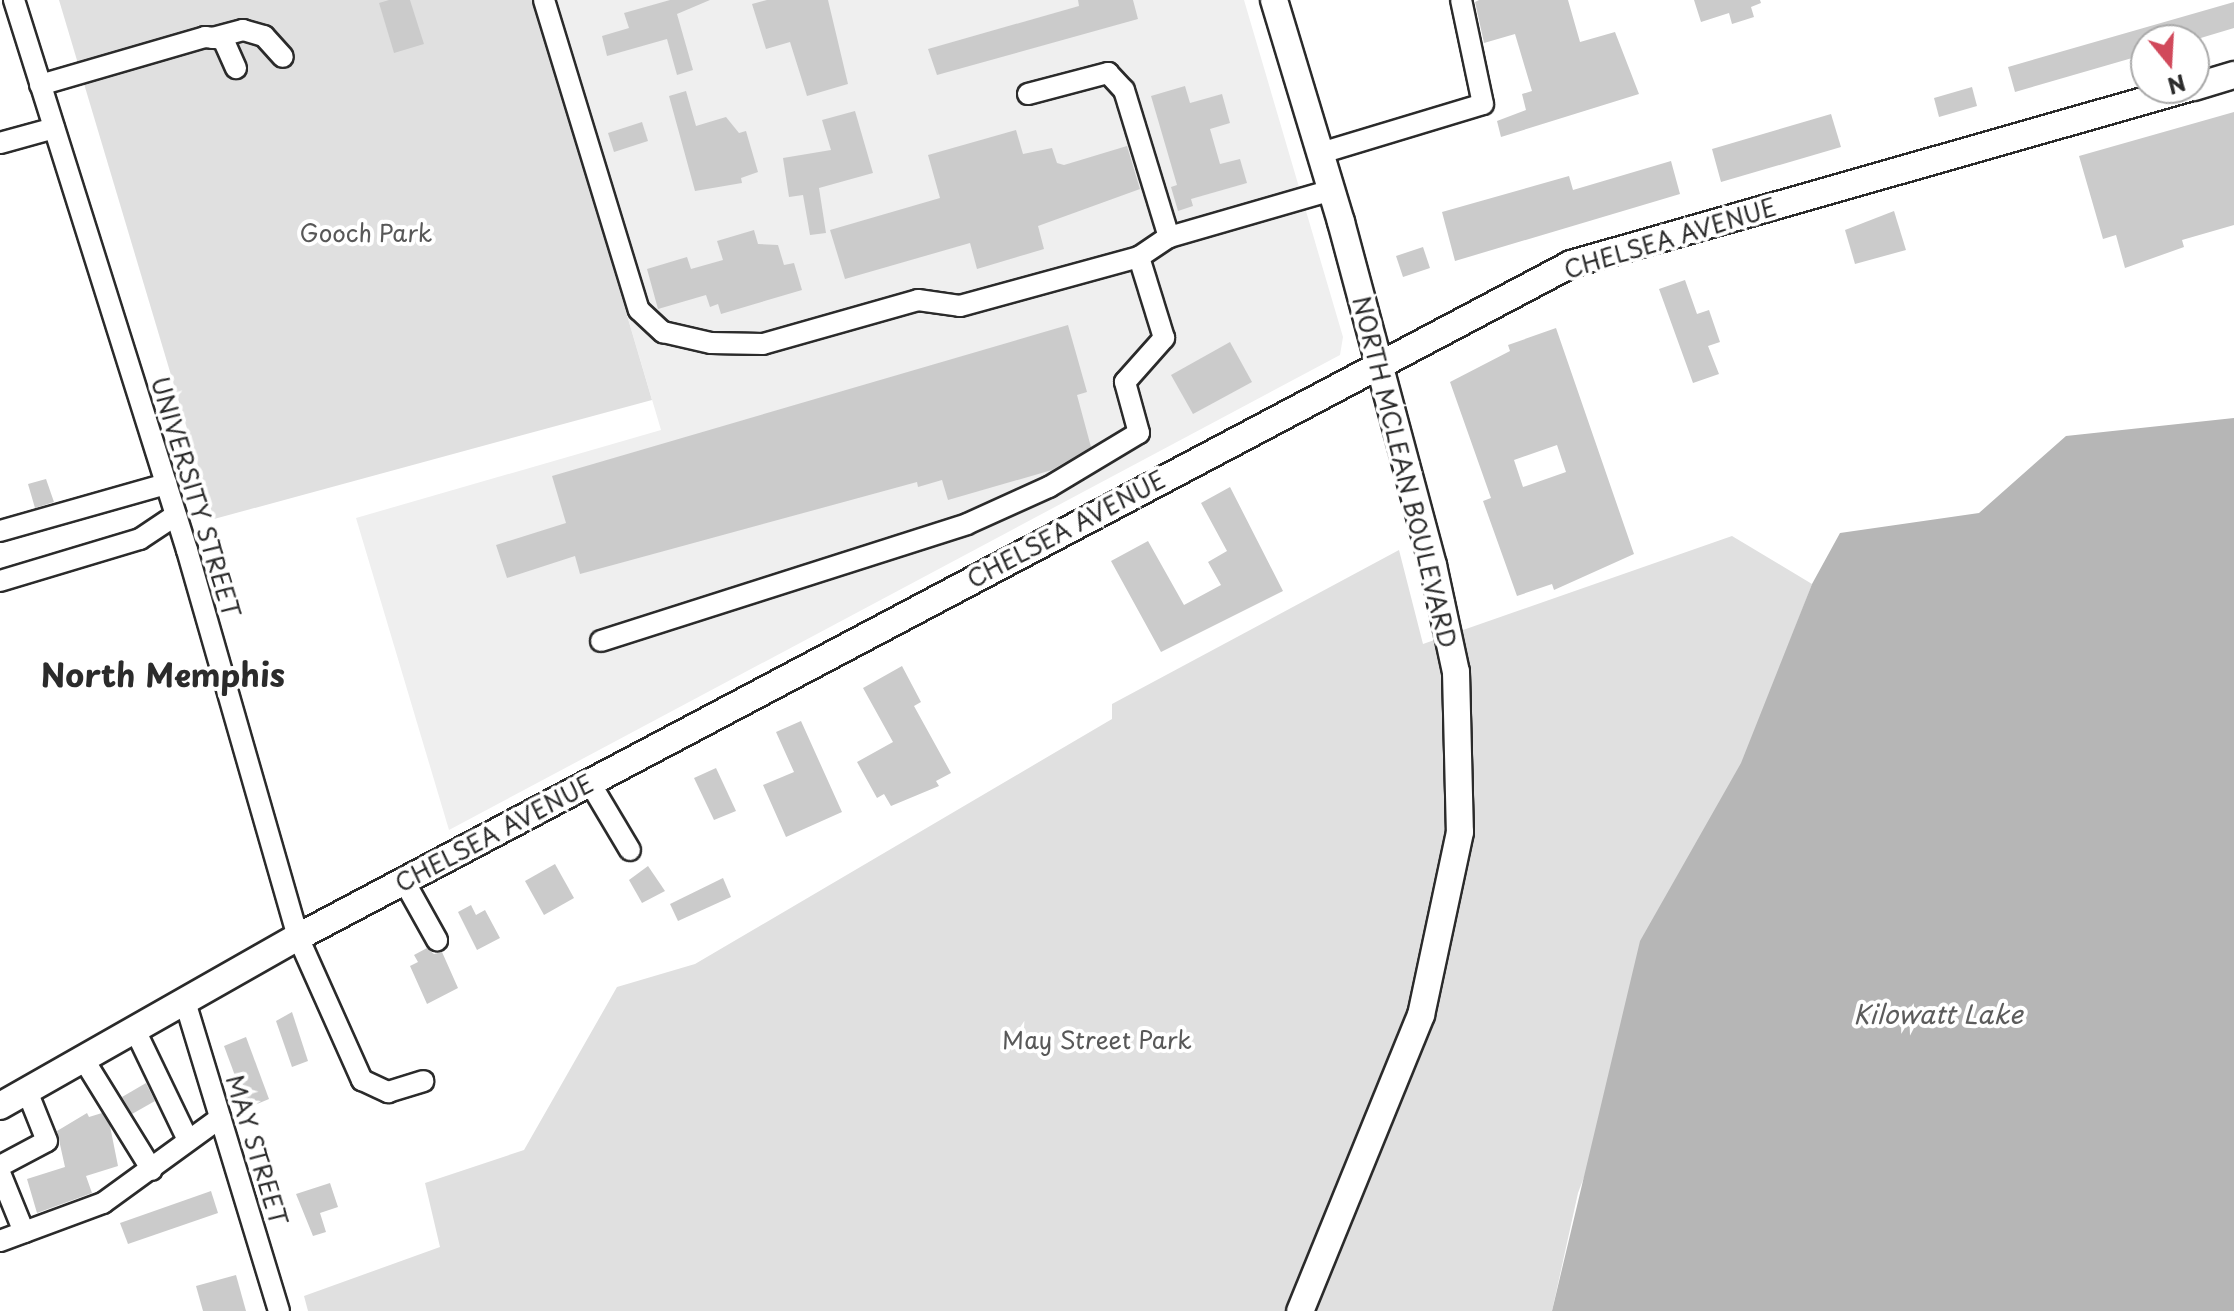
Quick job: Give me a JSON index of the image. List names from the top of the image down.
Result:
{
  "streets": {
    "main road": ["CHELSEA AVENUE", "NORTH MCLEAN BOULEVARD"],
    "street": ["UNIVERSITY STREET", "MAY STREET"]
  },
  "crossings": [
    ["CHELSEA AVENUE", "NORTH MCLEAN BOULEVARD"],
    ["CHELSEA AVENUE", "UNIVERSITY STREET"],
    ["CHELSEA AVENUE", "MAY STREET"]
  ],
  "districts": ["North Memphis"],
  "water": ["Kilowatt Lake"],
  "parks": ["Gooch Park", "May Street Park"],
  "north": "bottom"
}
